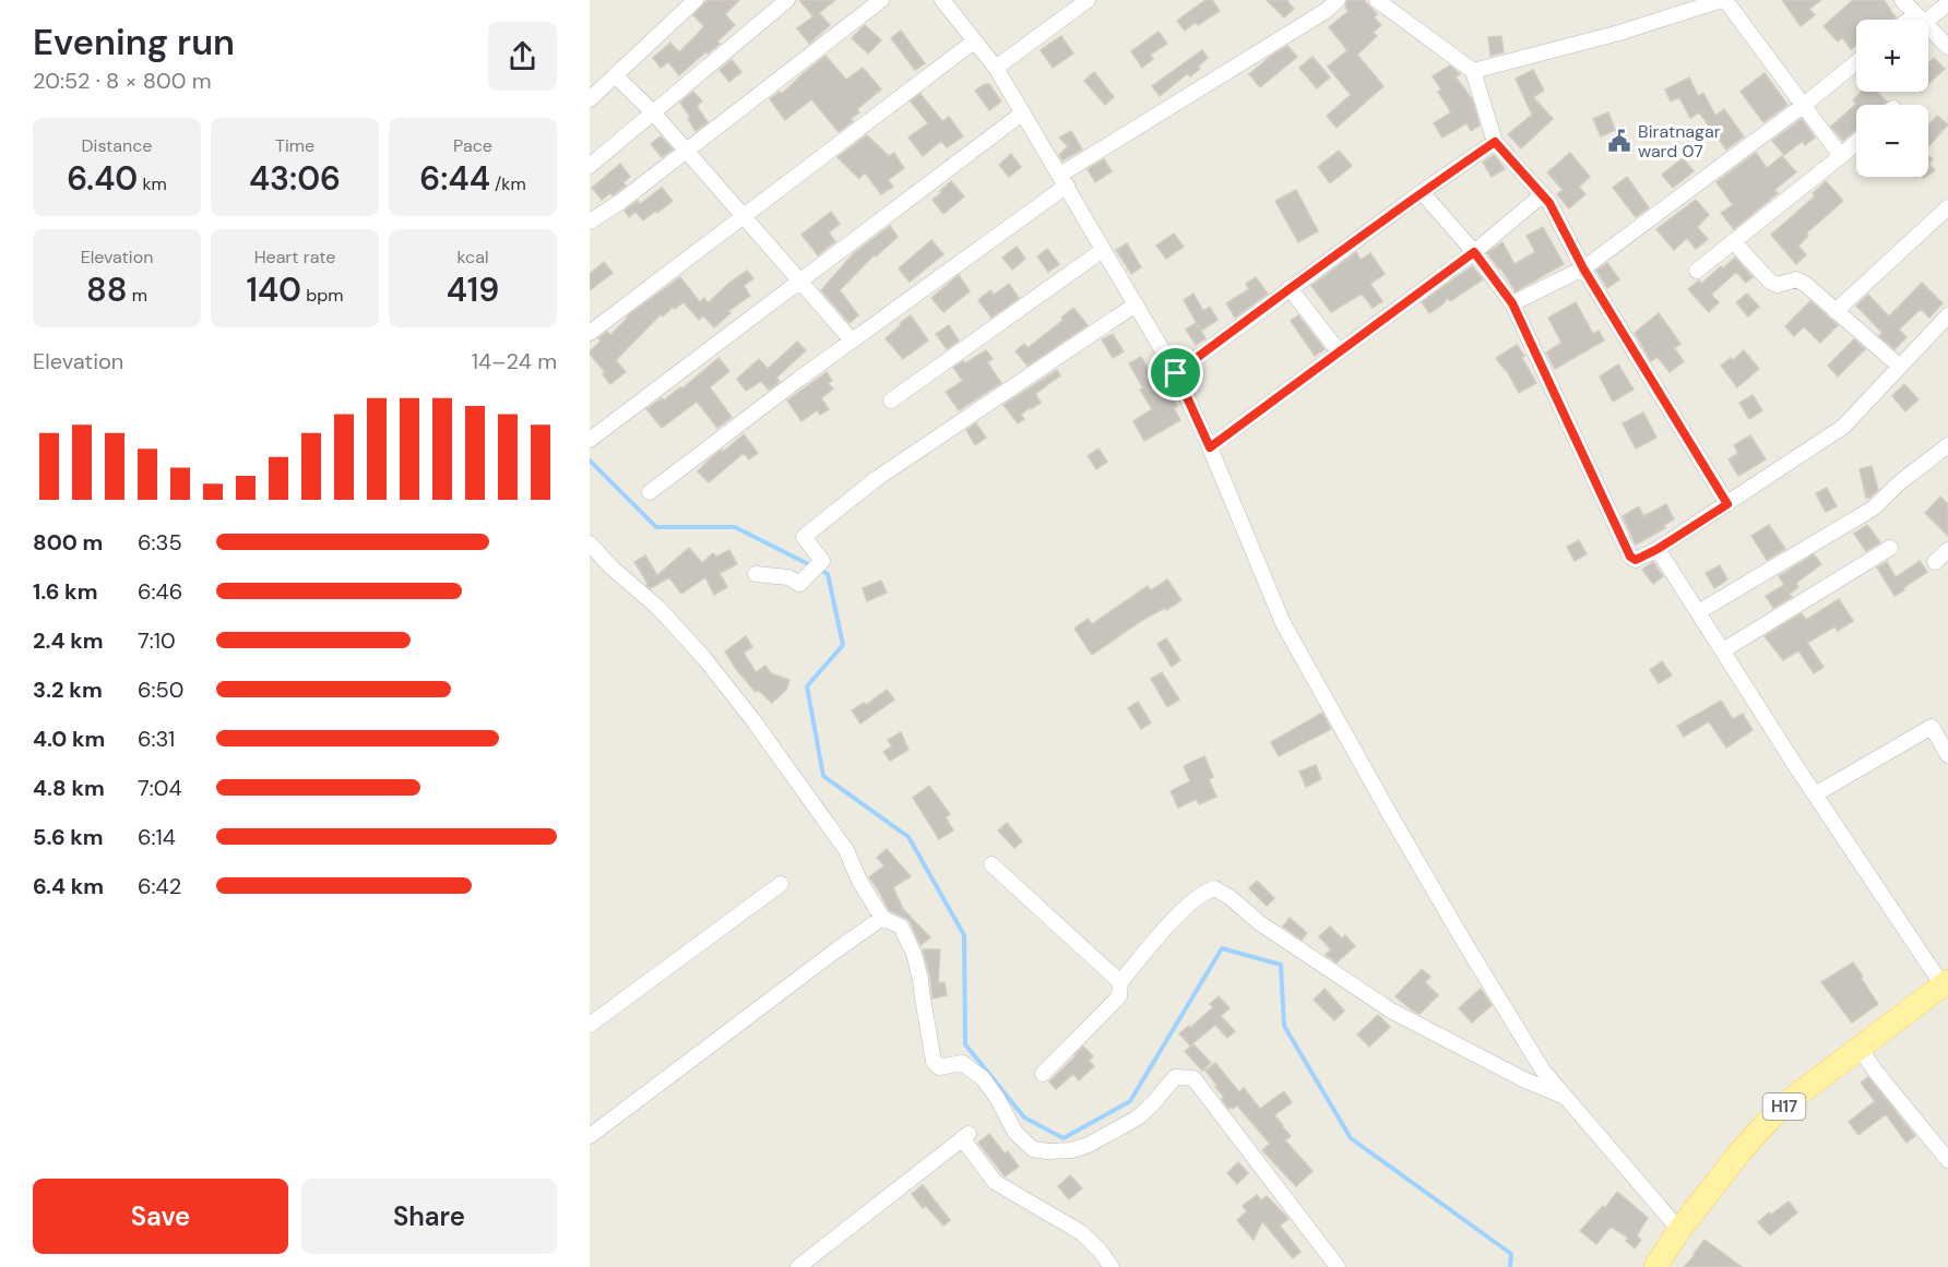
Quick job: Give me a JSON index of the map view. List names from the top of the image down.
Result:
{
  "streets": {
    "main road": ["H17"]
  },
  "places": {
    "public building": ["Biratnagar ward 07"]
  },
  "page": {
    "heading": ["Evening run", "20:52 · 8 × 800 m"],
    "map_buttons": ["+", "−"],
    "stats": [
      ["Distance", "6.40 km"],
      ["Time", "43:06"],
      ["Pace", "6:44 /km"],
      ["Elevation", "88 m"],
      ["Heart rate", "140 bpm"],
      ["kcal", "419"]
    ],
    "chart": ["Elevation", "14–24 m"],
    "list": [
      {
        "name": "800 m",
        "note": "6:35"
      },
      {
        "name": "1.6 km",
        "note": "6:46"
      },
      {
        "name": "2.4 km",
        "note": "7:10"
      },
      {
        "name": "3.2 km",
        "note": "6:50"
      },
      {
        "name": "4.0 km",
        "note": "6:31"
      },
      {
        "name": "4.8 km",
        "note": "7:04"
      },
      {
        "name": "5.6 km",
        "note": "6:14"
      },
      {
        "name": "6.4 km",
        "note": "6:42"
      }
    ],
    "buttons": ["Save", "Share"]
  }
}
